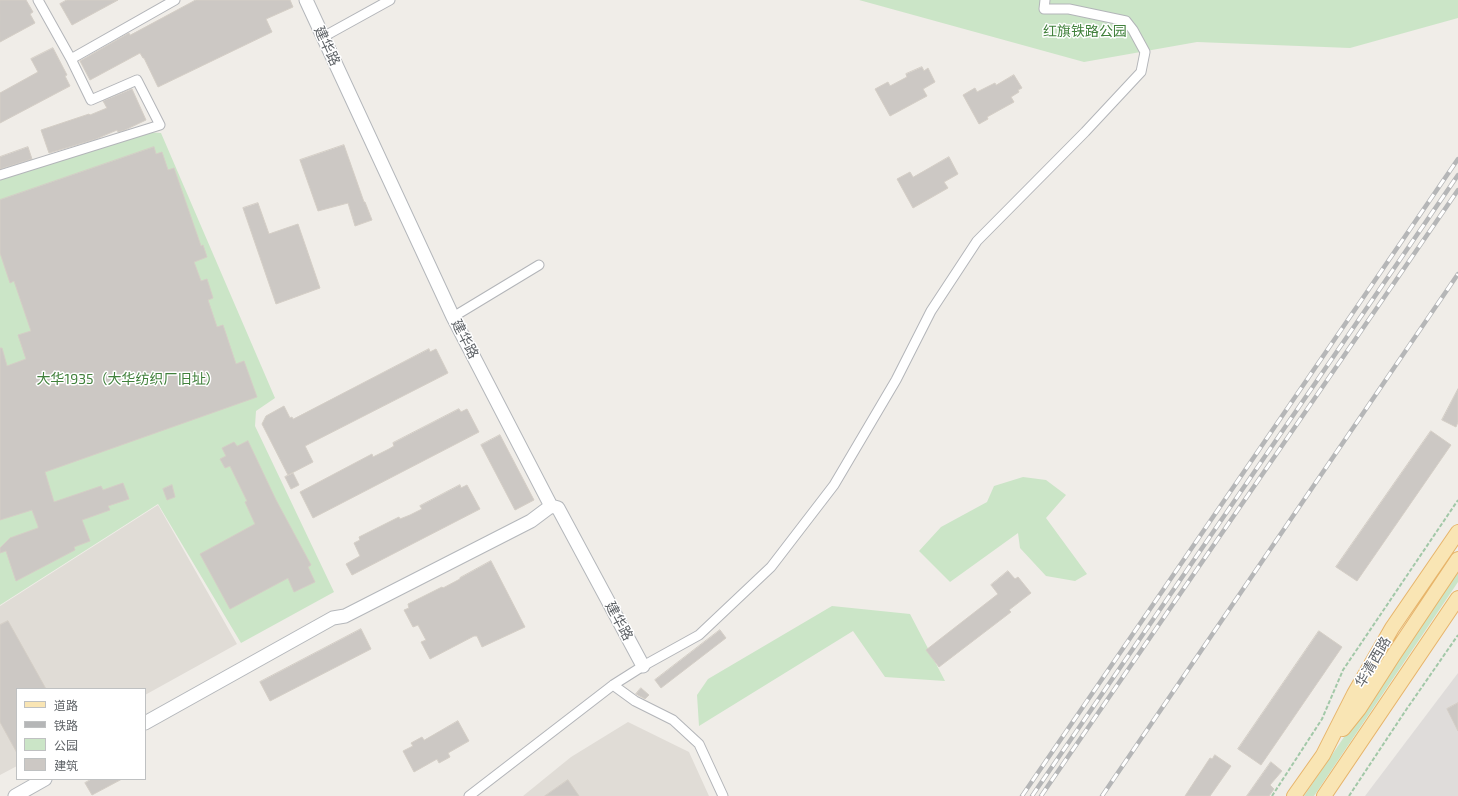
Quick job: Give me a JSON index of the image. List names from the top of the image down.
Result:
{
  "streets": {
    "main road": ["华清西路"],
    "street": ["建华路"]
  },
  "parks": ["红旗铁路公园", "大华1935（大华纺织厂旧址）"],
  "legend": [
    "道路",
    "铁路",
    "公园",
    "建筑"
  ]
}
